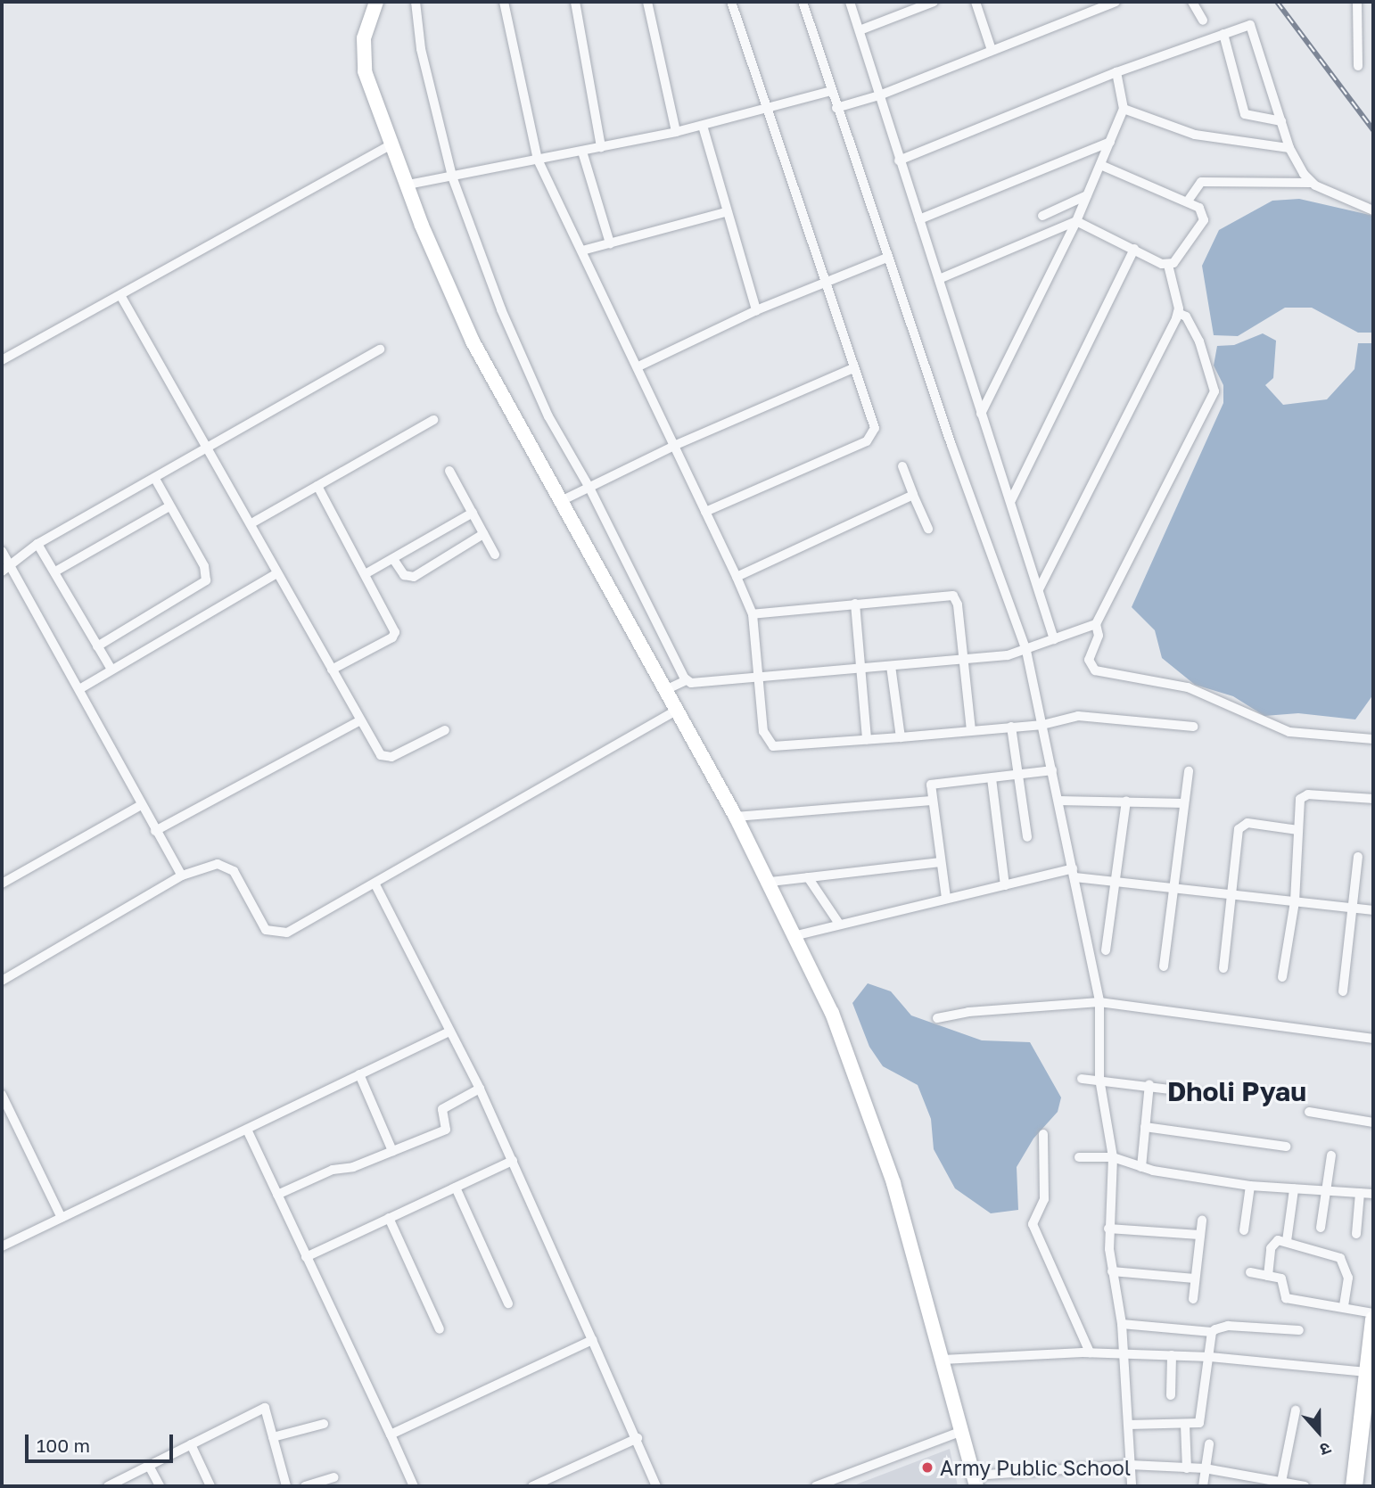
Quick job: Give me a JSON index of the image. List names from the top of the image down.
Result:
{
  "districts": ["Dholi Pyau"],
  "places": ["Army Public School"],
  "scale_bar": "100 m",
  "north": "bottom"
}
